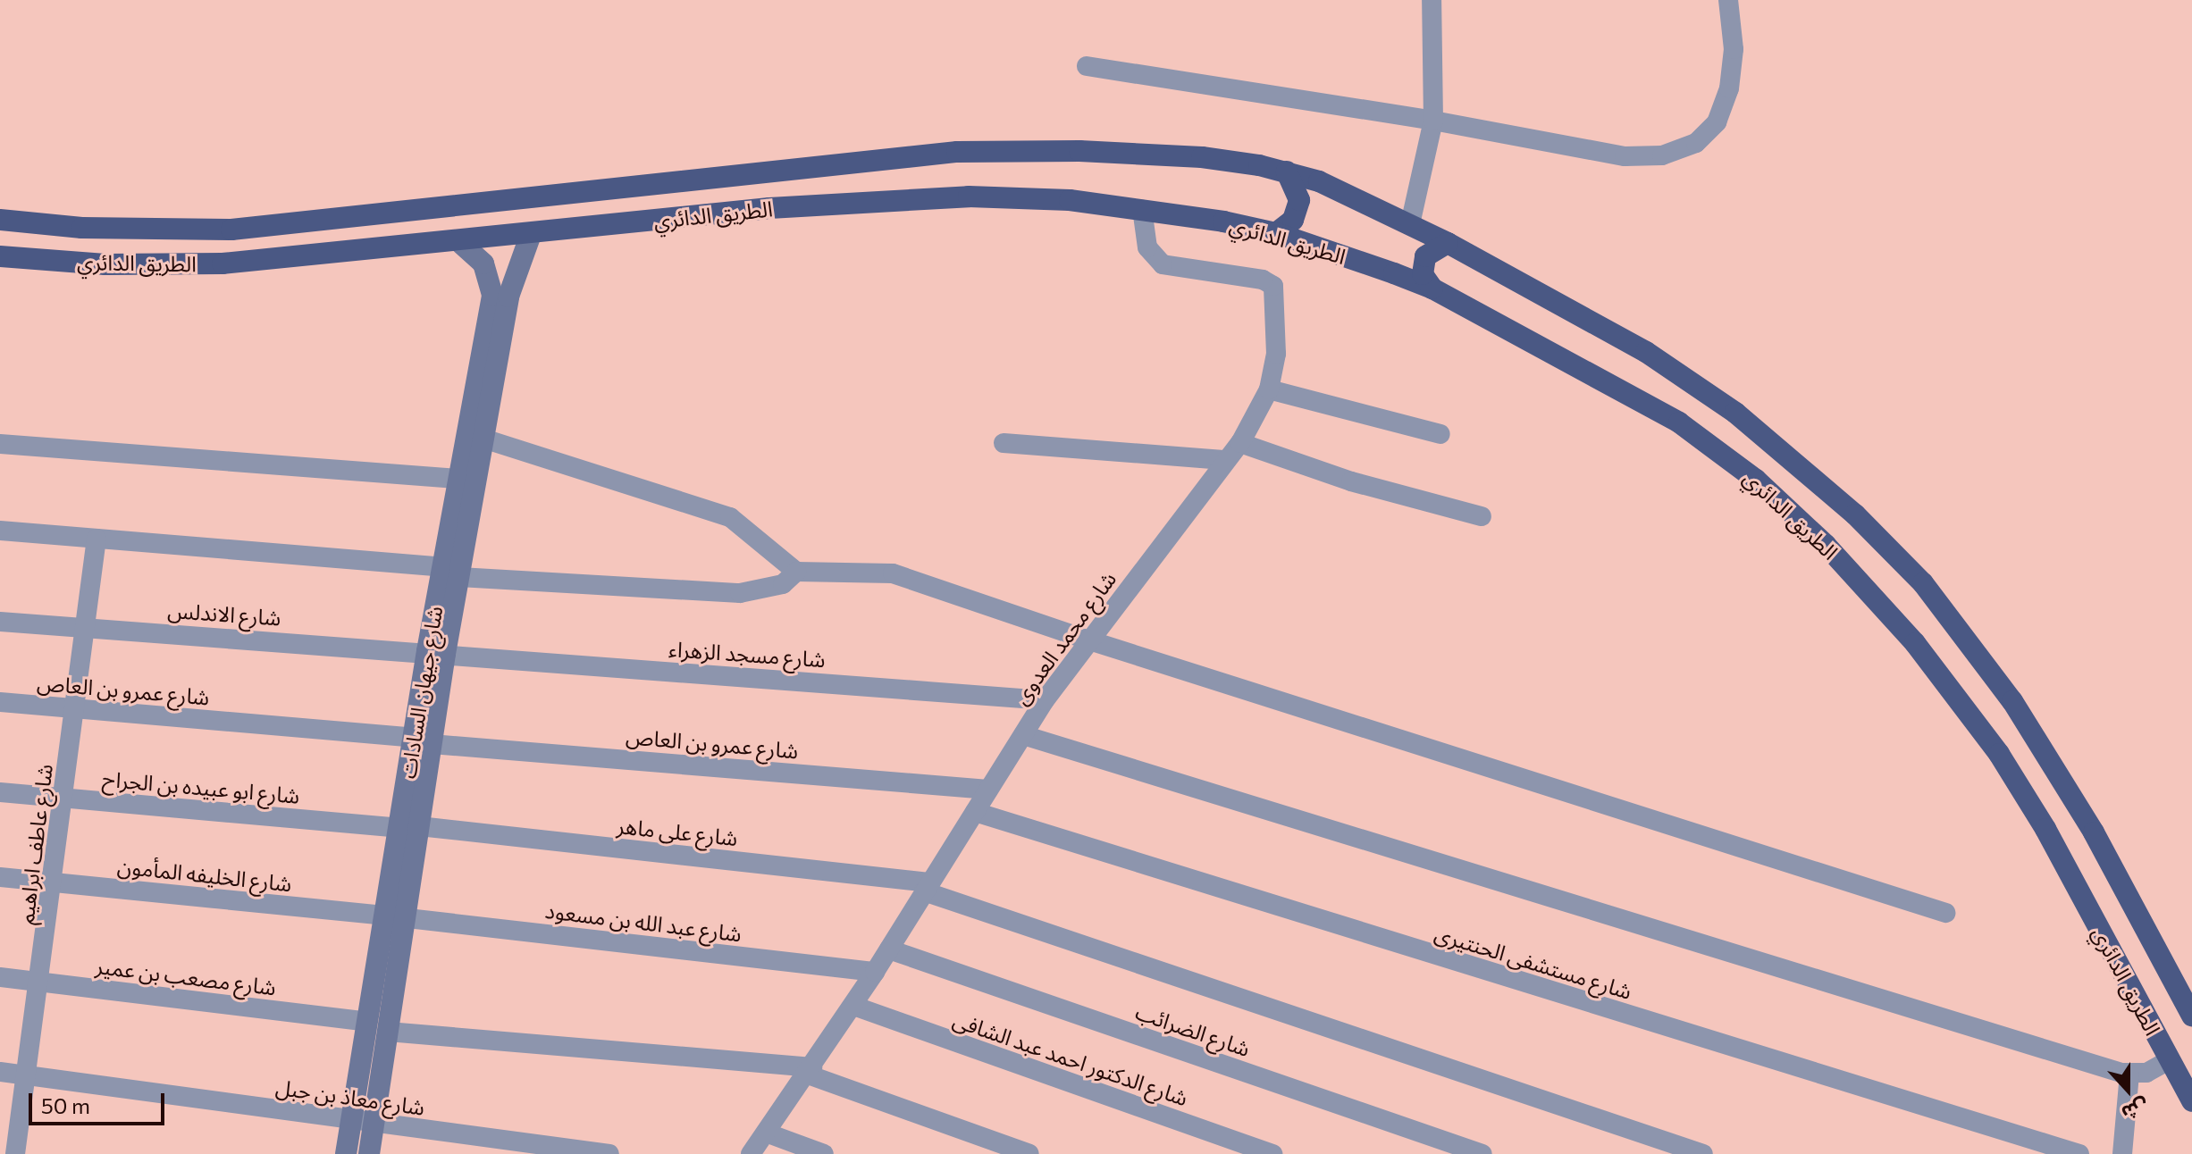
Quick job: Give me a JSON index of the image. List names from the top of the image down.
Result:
{
  "streets": {
    "highway": ["الطريق الدائري"],
    "main road": ["شارع جيهان السادات"],
    "street": [
      "شارع الاندلس",
      "شارع محمد العدوى",
      "شارع مسجد الزهراء",
      "شارع عمرو بن العاص",
      "شارع ابو عبيده بن الجراح",
      "شارع على ماهر",
      "شارع عاطف ابراهيم",
      "شارع الخليفه المأمون",
      "شارع عبد الله بن مسعود",
      "شارع مستشفى الحنتيرى",
      "شارع مصعب بن عمير",
      "شارع الضرائب",
      "شارع الدكتور احمد عبد الشافى",
      "شارع معاذ بن جبل"
    ]
  },
  "crossings": [
    ["الطريق الدائري", "شارع محمد العدوى"],
    ["الطريق الدائري", "شارع جيهان السادات"],
    ["شارع الاندلس", "شارع مسجد الزهراء"],
    ["شارع الاندلس", "شارع جيهان السادات"],
    ["شارع الاندلس", "شارع عاطف ابراهيم"],
    ["شارع محمد العدوى", "شارع مسجد الزهراء"],
    ["شارع محمد العدوى", "شارع عمرو بن العاص"],
    ["شارع محمد العدوى", "شارع على ماهر"],
    ["شارع محمد العدوى", "شارع عبد الله بن مسعود"],
    ["شارع محمد العدوى", "شارع مستشفى الحنتيرى"],
    ["شارع محمد العدوى", "شارع الضرائب"],
    ["شارع محمد العدوى", "شارع الدكتور احمد عبد الشافى"],
    ["شارع مسجد الزهراء", "شارع جيهان السادات"],
    ["شارع عمرو بن العاص", "شارع جيهان السادات"],
    ["شارع عمرو بن العاص", "شارع عاطف ابراهيم"],
    ["شارع جيهان السادات", "شارع ابو عبيده بن الجراح"],
    ["شارع جيهان السادات", "شارع على ماهر"],
    ["شارع جيهان السادات", "شارع الخليفه المأمون"],
    ["شارع جيهان السادات", "شارع عبد الله بن مسعود"],
    ["شارع جيهان السادات", "شارع مصعب بن عمير"],
    ["شارع جيهان السادات", "شارع معاذ بن جبل"],
    ["شارع ابو عبيده بن الجراح", "شارع على ماهر"],
    ["شارع ابو عبيده بن الجراح", "شارع عاطف ابراهيم"],
    ["شارع عاطف ابراهيم", "شارع الخليفه المأمون"],
    ["شارع عاطف ابراهيم", "شارع مصعب بن عمير"],
    ["شارع عاطف ابراهيم", "شارع معاذ بن جبل"],
    ["شارع الخليفه المأمون", "شارع عبد الله بن مسعود"]
  ],
  "scale_bar": "50 m",
  "north": "bottom"
}
